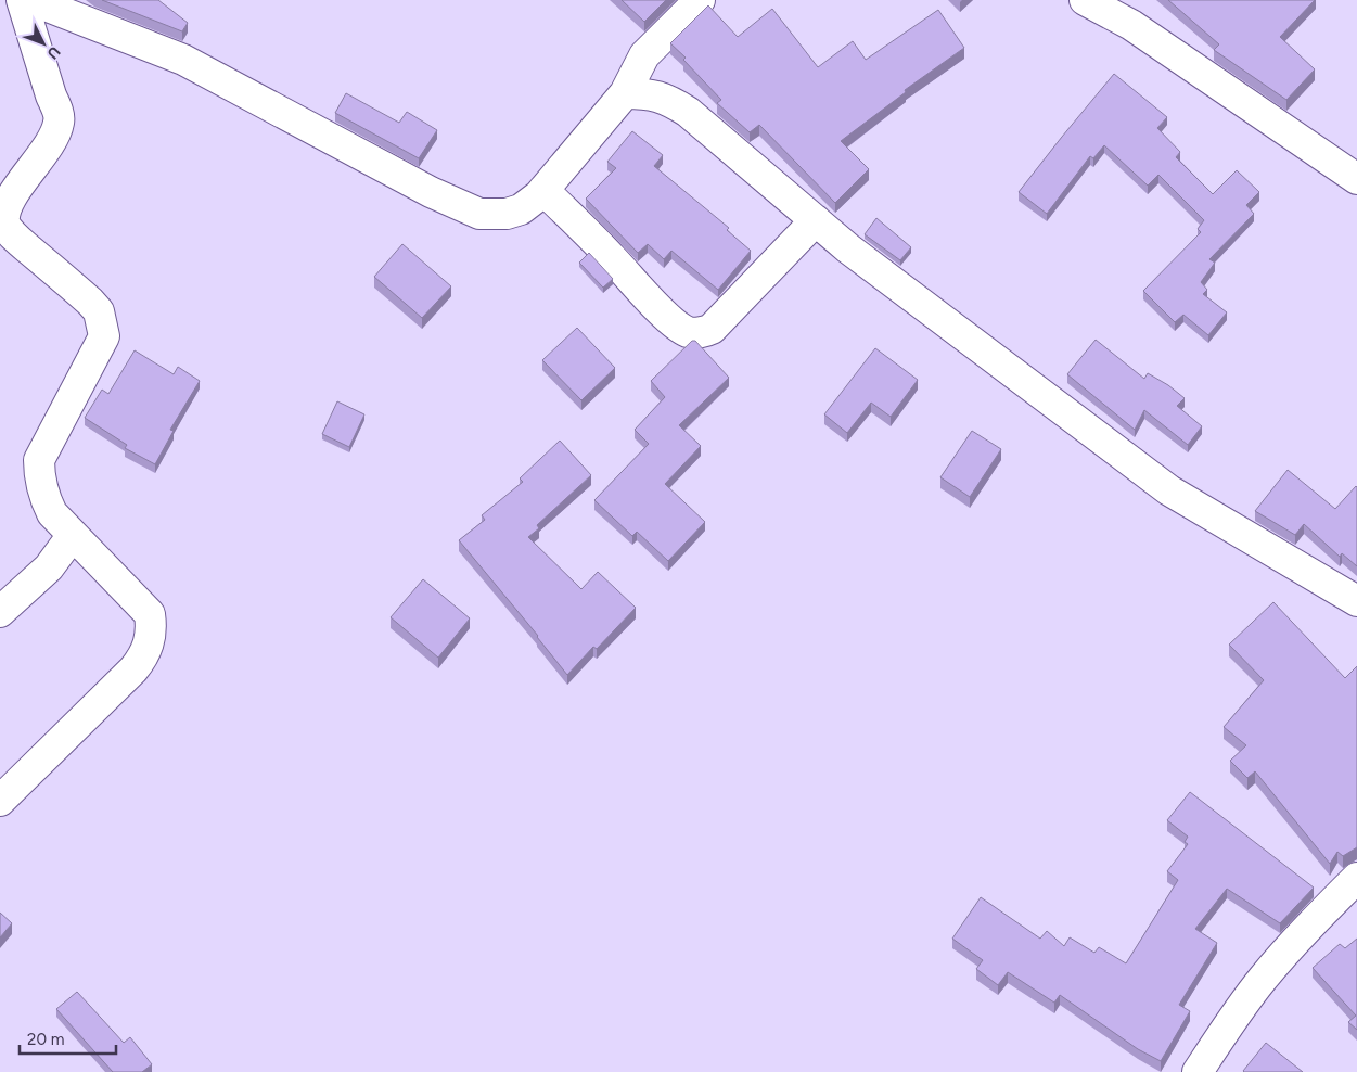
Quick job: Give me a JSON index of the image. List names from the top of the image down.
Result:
{
  "scale_bar": "20 m",
  "north": "bottom right"
}
